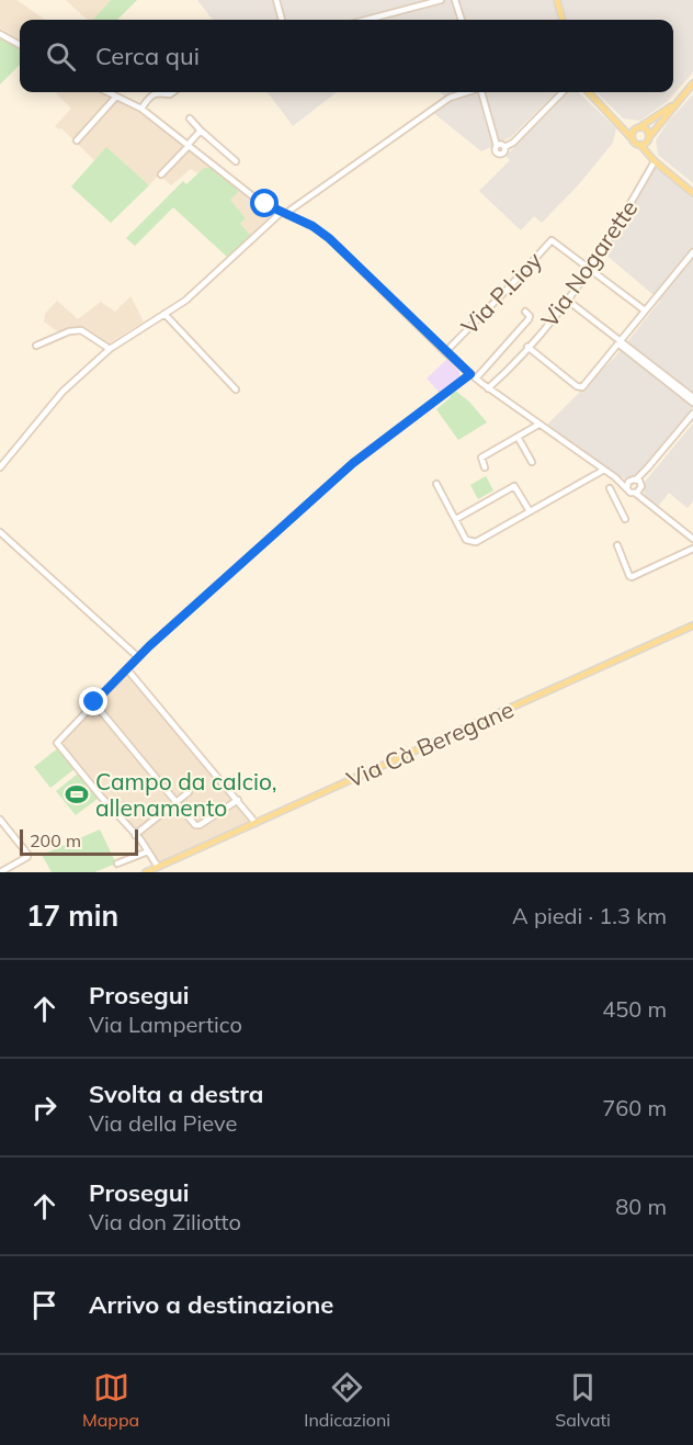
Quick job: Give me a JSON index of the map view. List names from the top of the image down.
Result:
{
  "streets": {
    "main road": ["Via Cà Beregane"],
    "street": ["Via Nogarette", "Via P.Lioy"]
  },
  "crossings": [
    ["Via Nogarette", "Via P.Lioy"]
  ],
  "places": {
    "sports": ["Campo da calcio, allenamento"]
  },
  "scale_bar": "200 m",
  "page": {
    "search": "Cerca qui",
    "scale": "200 m",
    "heading": ["17 min", "A piedi · 1.3 km"],
    "list": [
      ["Prosegui", "Via Lampertico", "450 m"],
      ["Svolta a destra", "Via della Pieve", "760 m"],
      ["Prosegui", "Via don Ziliotto", "80 m"],
      "Arrivo a destinazione"
    ],
    "nav": ["Mappa", "Indicazioni", "Salvati"]
  }
}
